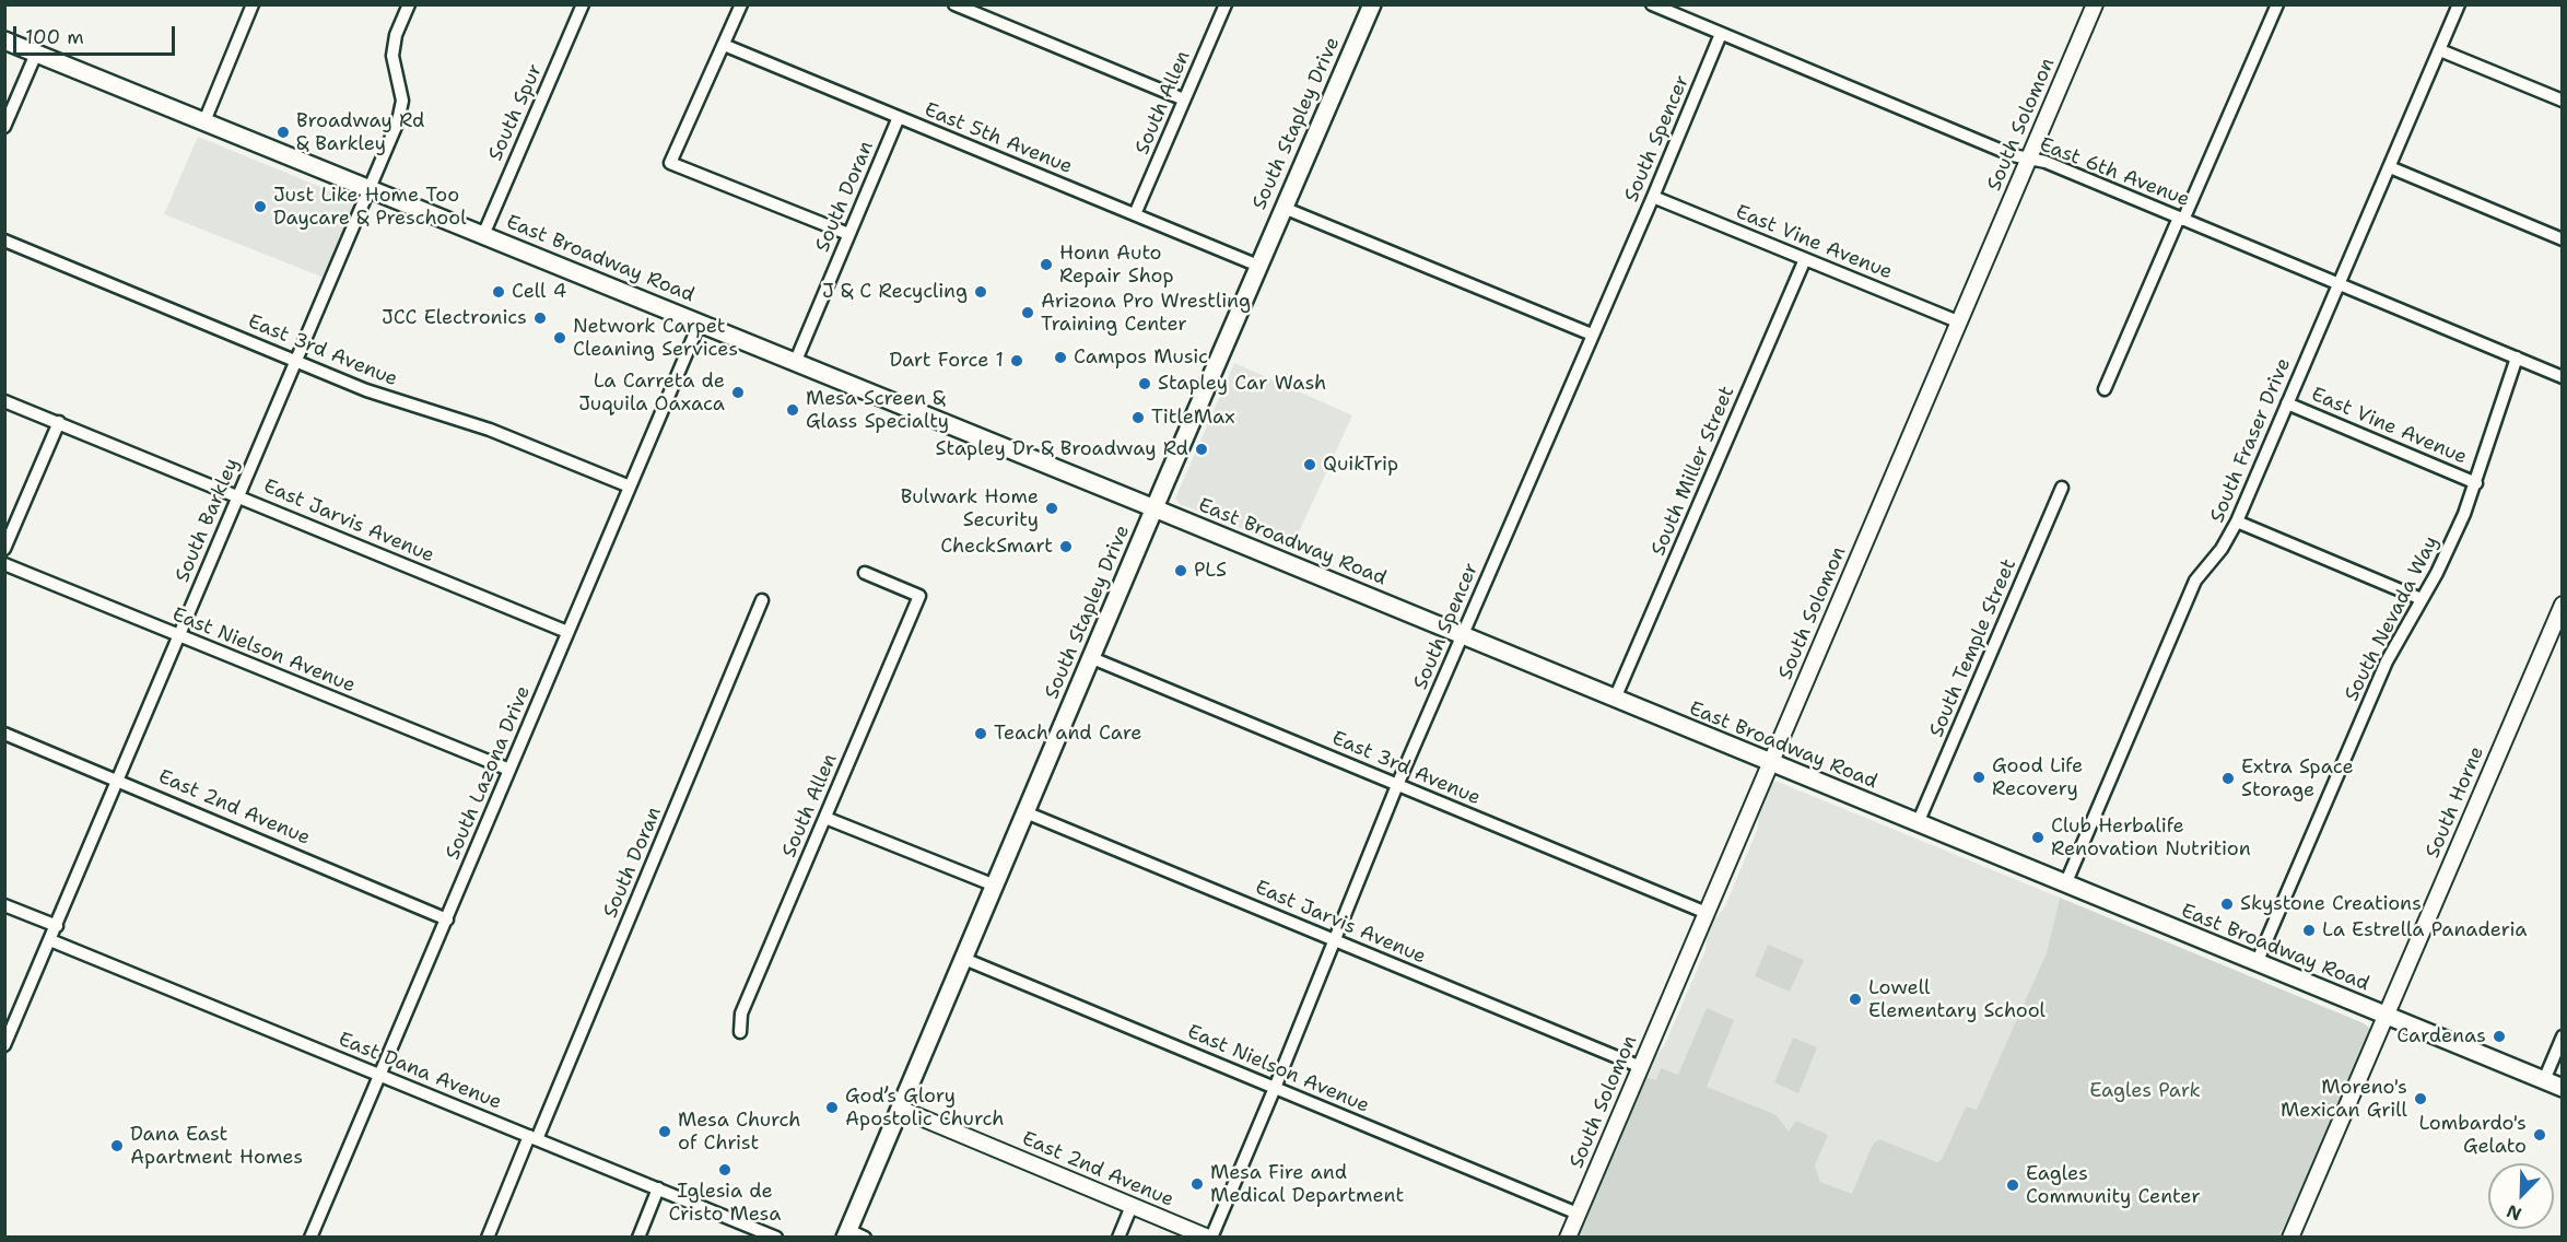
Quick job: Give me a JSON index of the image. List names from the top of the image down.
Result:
{
  "streets": {
    "main road": ["South Stapley Drive", "East Broadway Road"],
    "street": [
      "South Allen",
      "South Spur",
      "South Solomon",
      "East 5th Avenue",
      "South Spencer",
      "East 6th Avenue",
      "South Doran",
      "East Vine Avenue",
      "East 3rd Avenue",
      "South Fraser Drive",
      "South Miller Street",
      "South Barkley",
      "East Jarvis Avenue",
      "South Nevada Way",
      "South Temple Street",
      "East Nielson Avenue",
      "South Lazona Drive",
      "South Horne",
      "East 2nd Avenue",
      "East Dana Avenue"
    ]
  },
  "crossings": [
    ["South Allen", "East 5th Avenue"],
    ["South Spur", "East Broadway Road"],
    ["South Stapley Drive", "East 5th Avenue"],
    ["South Stapley Drive", "East Broadway Road"],
    ["South Stapley Drive", "East 3rd Avenue"],
    ["South Stapley Drive", "East Jarvis Avenue"],
    ["South Stapley Drive", "East Nielson Avenue"],
    ["South Stapley Drive", "East 2nd Avenue"],
    ["South Solomon", "East 6th Avenue"],
    ["South Solomon", "East Vine Avenue"],
    ["South Solomon", "East Broadway Road"],
    ["South Solomon", "East 3rd Avenue"],
    ["South Solomon", "East Jarvis Avenue"],
    ["South Solomon", "East Nielson Avenue"],
    ["East 5th Avenue", "South Doran"],
    ["South Spencer", "East 6th Avenue"],
    ["South Spencer", "East Vine Avenue"],
    ["South Spencer", "East Broadway Road"],
    ["South Spencer", "East 3rd Avenue"],
    ["South Spencer", "East Jarvis Avenue"],
    ["South Spencer", "East Nielson Avenue"],
    ["South Spencer", "East 2nd Avenue"],
    ["East 6th Avenue", "South Fraser Drive"],
    ["East 6th Avenue", "South Nevada Way"],
    ["South Doran", "East Broadway Road"],
    ["South Doran", "East Dana Avenue"],
    ["East Vine Avenue", "South Fraser Drive"],
    ["East Vine Avenue", "South Miller Street"],
    ["East Vine Avenue", "South Nevada Way"],
    ["East Broadway Road", "South Fraser Drive"],
    ["East Broadway Road", "South Miller Street"],
    ["East Broadway Road", "South Barkley"],
    ["East Broadway Road", "South Nevada Way"],
    ["East Broadway Road", "South Temple Street"],
    ["East Broadway Road", "South Lazona Drive"],
    ["East Broadway Road", "South Horne"],
    ["East 3rd Avenue", "South Barkley"],
    ["East 3rd Avenue", "South Lazona Drive"],
    ["South Barkley", "East Jarvis Avenue"],
    ["South Barkley", "East Nielson Avenue"],
    ["South Barkley", "East 2nd Avenue"],
    ["South Barkley", "East Dana Avenue"],
    ["East Jarvis Avenue", "South Lazona Drive"],
    ["East Nielson Avenue", "South Lazona Drive"],
    ["South Lazona Drive", "East 2nd Avenue"],
    ["South Lazona Drive", "East Dana Avenue"]
  ],
  "parks": ["Eagles Park"],
  "places": [
    "Broadway Rd & Barkley",
    "Just Like Home Too Daycare & Preschool",
    "Honn Auto Repair Shop",
    "Cell 4",
    "J & C Recycling",
    "Arizona Pro Wrestling Training Center",
    "JCC Electronics",
    "Network Carpet Cleaning Services",
    "Campos Music",
    "Dart Force 1",
    "Stapley Car Wash",
    "La Carreta de Juquila Oaxaca",
    "Mesa Screen & Glass Specialty",
    "TitleMax",
    "Stapley Dr & Broadway Rd",
    "QuikTrip",
    "Bulwark Home Security",
    "CheckSmart",
    "PLS",
    "Teach and Care",
    "Good Life Recovery",
    "Extra Space Storage",
    "Club Herbalife Renovation Nutrition",
    "Skystone Creations",
    "La Estrella Panaderia",
    "Lowell Elementary School",
    "Cardenas",
    "Moreno's Mexican Grill",
    "God’s Glory Apostolic Church",
    "Mesa Church of Christ",
    "Lombardo's Gelato",
    "Dana East Apartment Homes",
    "Iglesia de Cristo Mesa",
    "Mesa Fire and Medical Department",
    "Eagles Community Center"
  ],
  "scale_bar": "100 m",
  "north": "bottom left"
}
